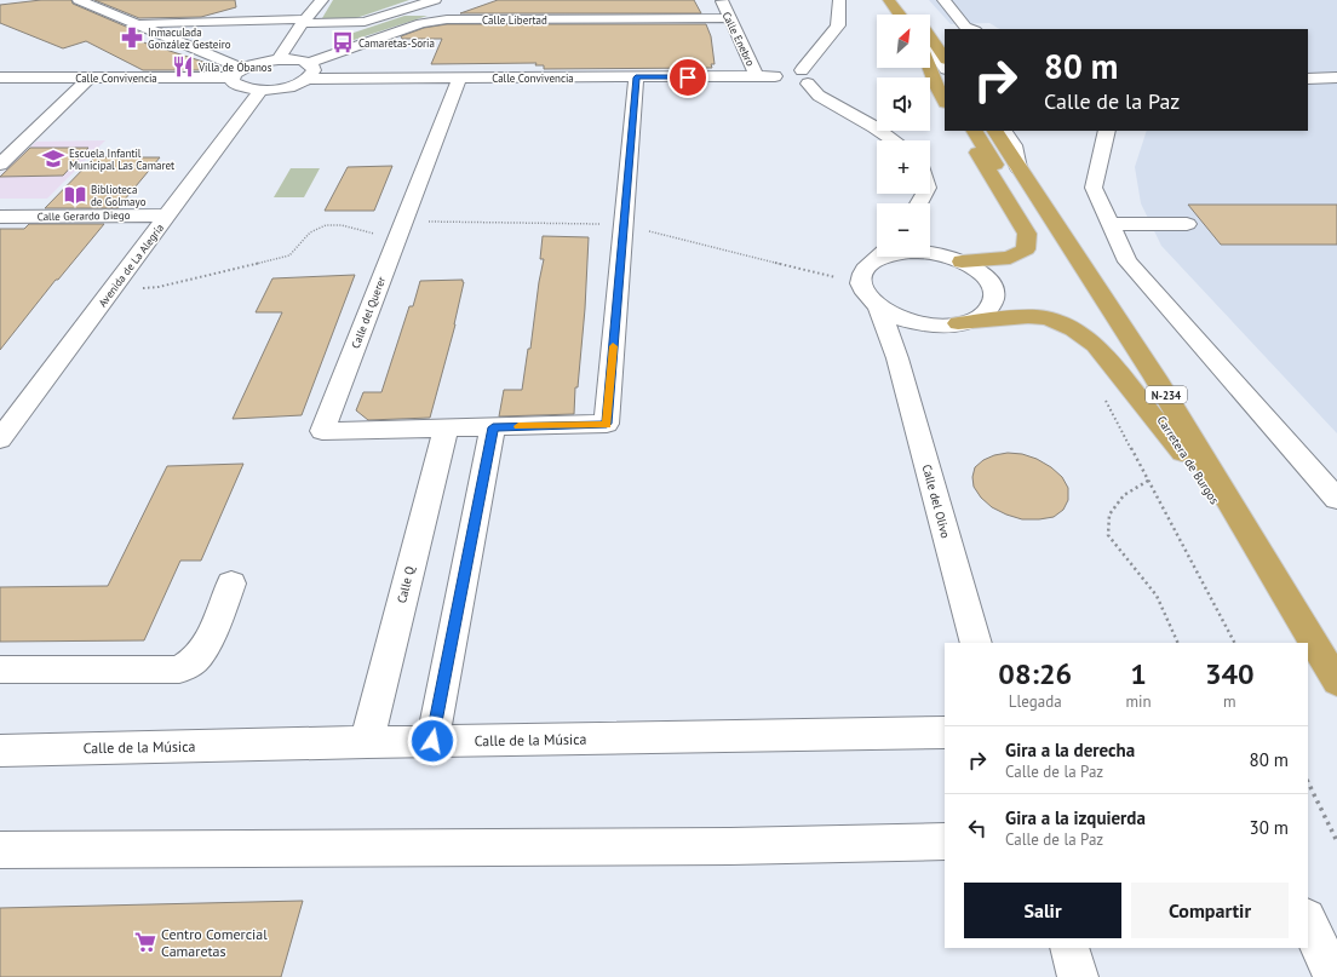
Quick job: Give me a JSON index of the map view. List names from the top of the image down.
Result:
{
  "streets": {
    "highway": ["N-234", "Carretera de Burgos"],
    "street": [
      "Calle Libertad",
      "Calle Enebro",
      "Calle Convivencia",
      "Calle Gerardo Diego",
      "Avenida de La Alegría",
      "Calle del Querer",
      "Calle del Olivo",
      "Calle Q",
      "Calle de la Música"
    ]
  },
  "crossings": [
    ["Calle Libertad", "Calle Enebro"],
    ["Calle Libertad", "Calle Convivencia"],
    ["Calle Enebro", "Calle Convivencia"],
    ["Calle Convivencia", "Calle del Querer"],
    ["Calle Gerardo Diego", "Avenida de La Alegría"],
    ["Calle del Querer", "Calle Q"],
    ["Calle Q", "Calle de la Música"]
  ],
  "places": {
    "pharmacy": ["Inmaculada González Gesteiro"],
    "bus stop": ["Camaretas-Soria"],
    "restaurant": ["Villa de Óbanos"],
    "school or university": ["Escuela Infantil Municipal Las Camaret"],
    "library": ["Biblioteca de Golmayo"],
    "supermarket": ["Centro Comercial Camaretas"]
  },
  "north": "top right",
  "page": {
    "map_buttons": ["+", "−"],
    "turn": ["80 m", "Calle de la Paz"],
    "eta": [
      "08:26",
      "Llegada",
      "1",
      "min",
      "340",
      "m"
    ],
    "list": [
      {
        "name": "Gira a la derecha",
        "note": "Calle de la Paz",
        "value": "80 m"
      },
      {
        "name": "Gira a la izquierda",
        "note": "Calle de la Paz",
        "value": "30 m"
      }
    ],
    "buttons": ["Salir", "Compartir"]
  }
}
